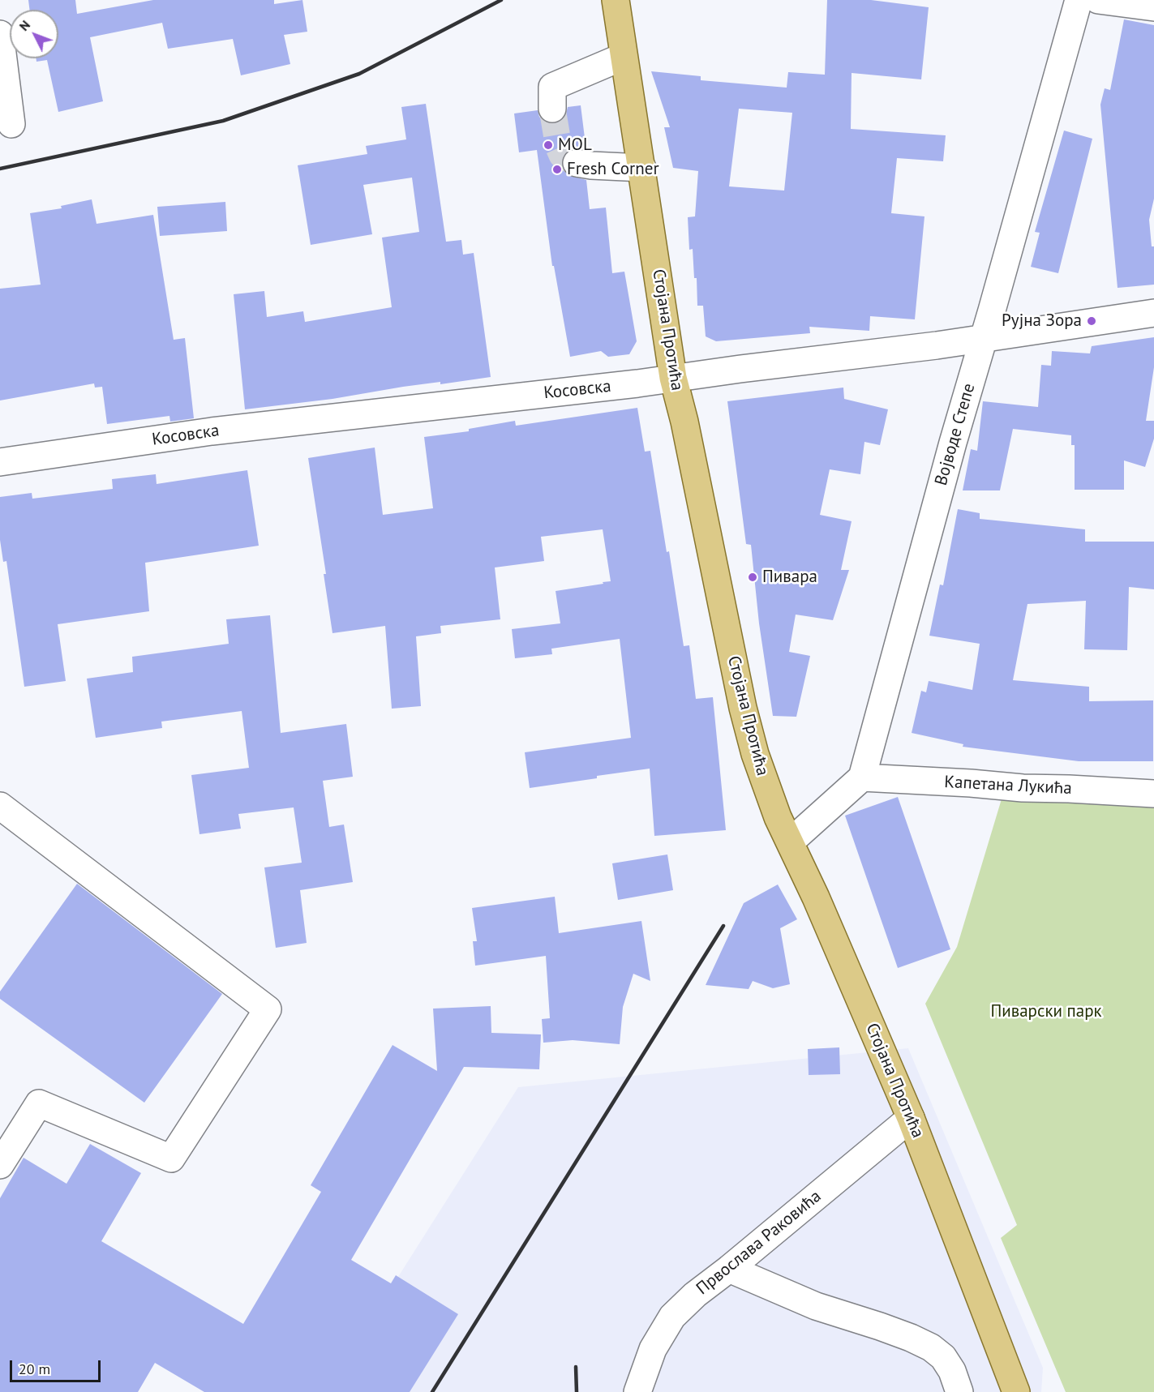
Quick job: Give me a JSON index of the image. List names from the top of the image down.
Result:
{
  "streets": {
    "main road": ["Стојана Протића"],
    "street": [
      "Косовска",
      "Војводе Степе",
      "Капетана Лукића",
      "Првослава Раковића"
    ]
  },
  "crossings": [
    ["Стојана Протића", "Косовска"],
    ["Стојана Протића", "Првослава Раковића"],
    ["Косовска", "Војводе Степе"],
    ["Војводе Степе", "Капетана Лукића"]
  ],
  "parks": ["Пиварски парк"],
  "places": [
    "MOL",
    "Fresh Corner",
    "Рујна Зора",
    "Пивара"
  ],
  "scale_bar": "20 m",
  "north": "top left"
}
